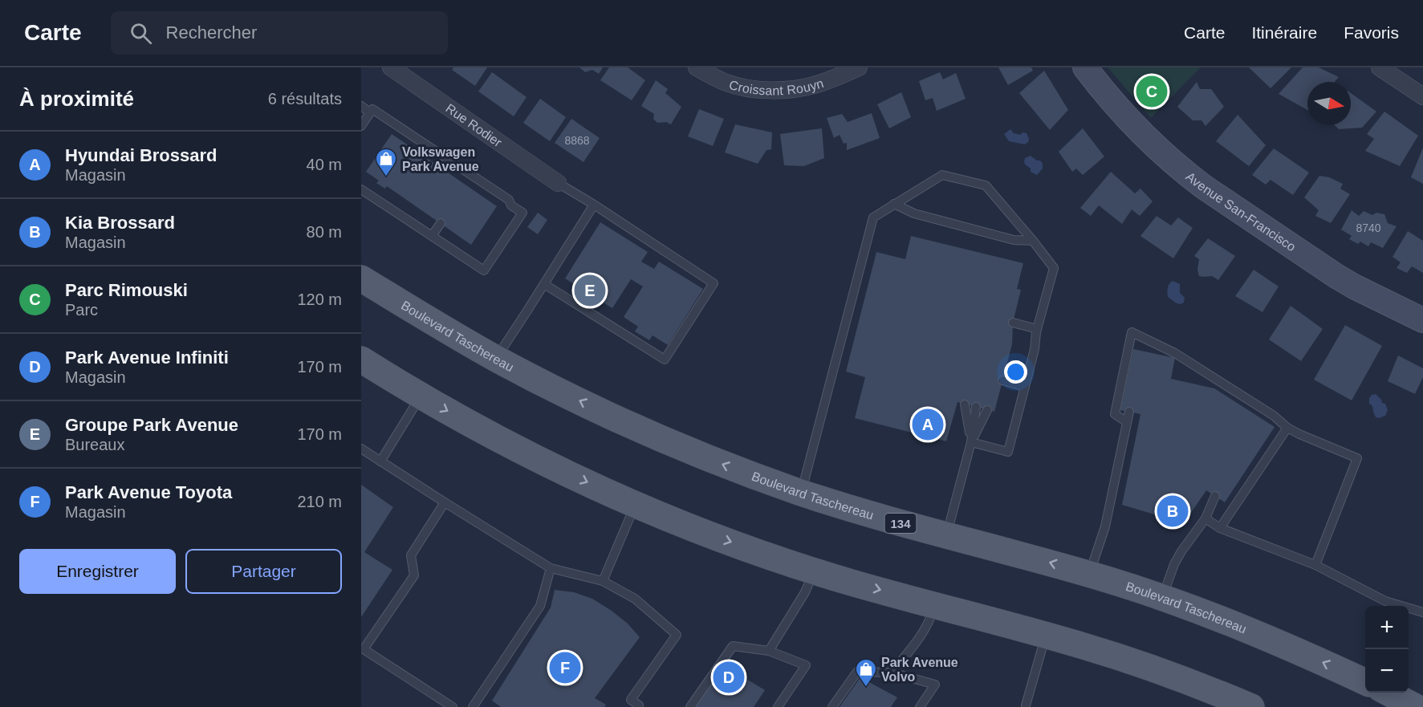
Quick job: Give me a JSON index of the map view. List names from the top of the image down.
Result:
{
  "streets": {
    "main road": ["Boulevard Taschereau", "134"],
    "street": ["Croissant Rouyn", "Rue Rodier", "Avenue San-Francisco"]
  },
  "places": {
    "shop": ["Volkswagen Park Avenue", "Park Avenue Volvo"]
  },
  "house_numbers": ["8868", "8740"],
  "north": "right",
  "page": {
    "header": "Carte",
    "search": "Rechercher",
    "nav": ["Carte", "Itinéraire", "Favoris"],
    "heading": ["À proximité", "6 résultats"],
    "pins": [
      "C",
      "E",
      "A",
      "B",
      "F",
      "D"
    ],
    "list": [
      {
        "mark": "A",
        "name": "Hyundai Brossard",
        "note": "Magasin",
        "value": "40 m"
      },
      {
        "mark": "B",
        "name": "Kia Brossard",
        "note": "Magasin",
        "value": "80 m"
      },
      {
        "mark": "C",
        "name": "Parc Rimouski",
        "note": "Parc",
        "value": "120 m"
      },
      {
        "mark": "D",
        "name": "Park Avenue Infiniti",
        "note": "Magasin",
        "value": "170 m"
      },
      {
        "mark": "E",
        "name": "Groupe Park Avenue",
        "note": "Bureaux",
        "value": "170 m"
      },
      {
        "mark": "F",
        "name": "Park Avenue Toyota",
        "note": "Magasin",
        "value": "210 m"
      }
    ],
    "buttons": ["Enregistrer", "Partager"],
    "map_buttons": ["+", "−"]
  }
}
